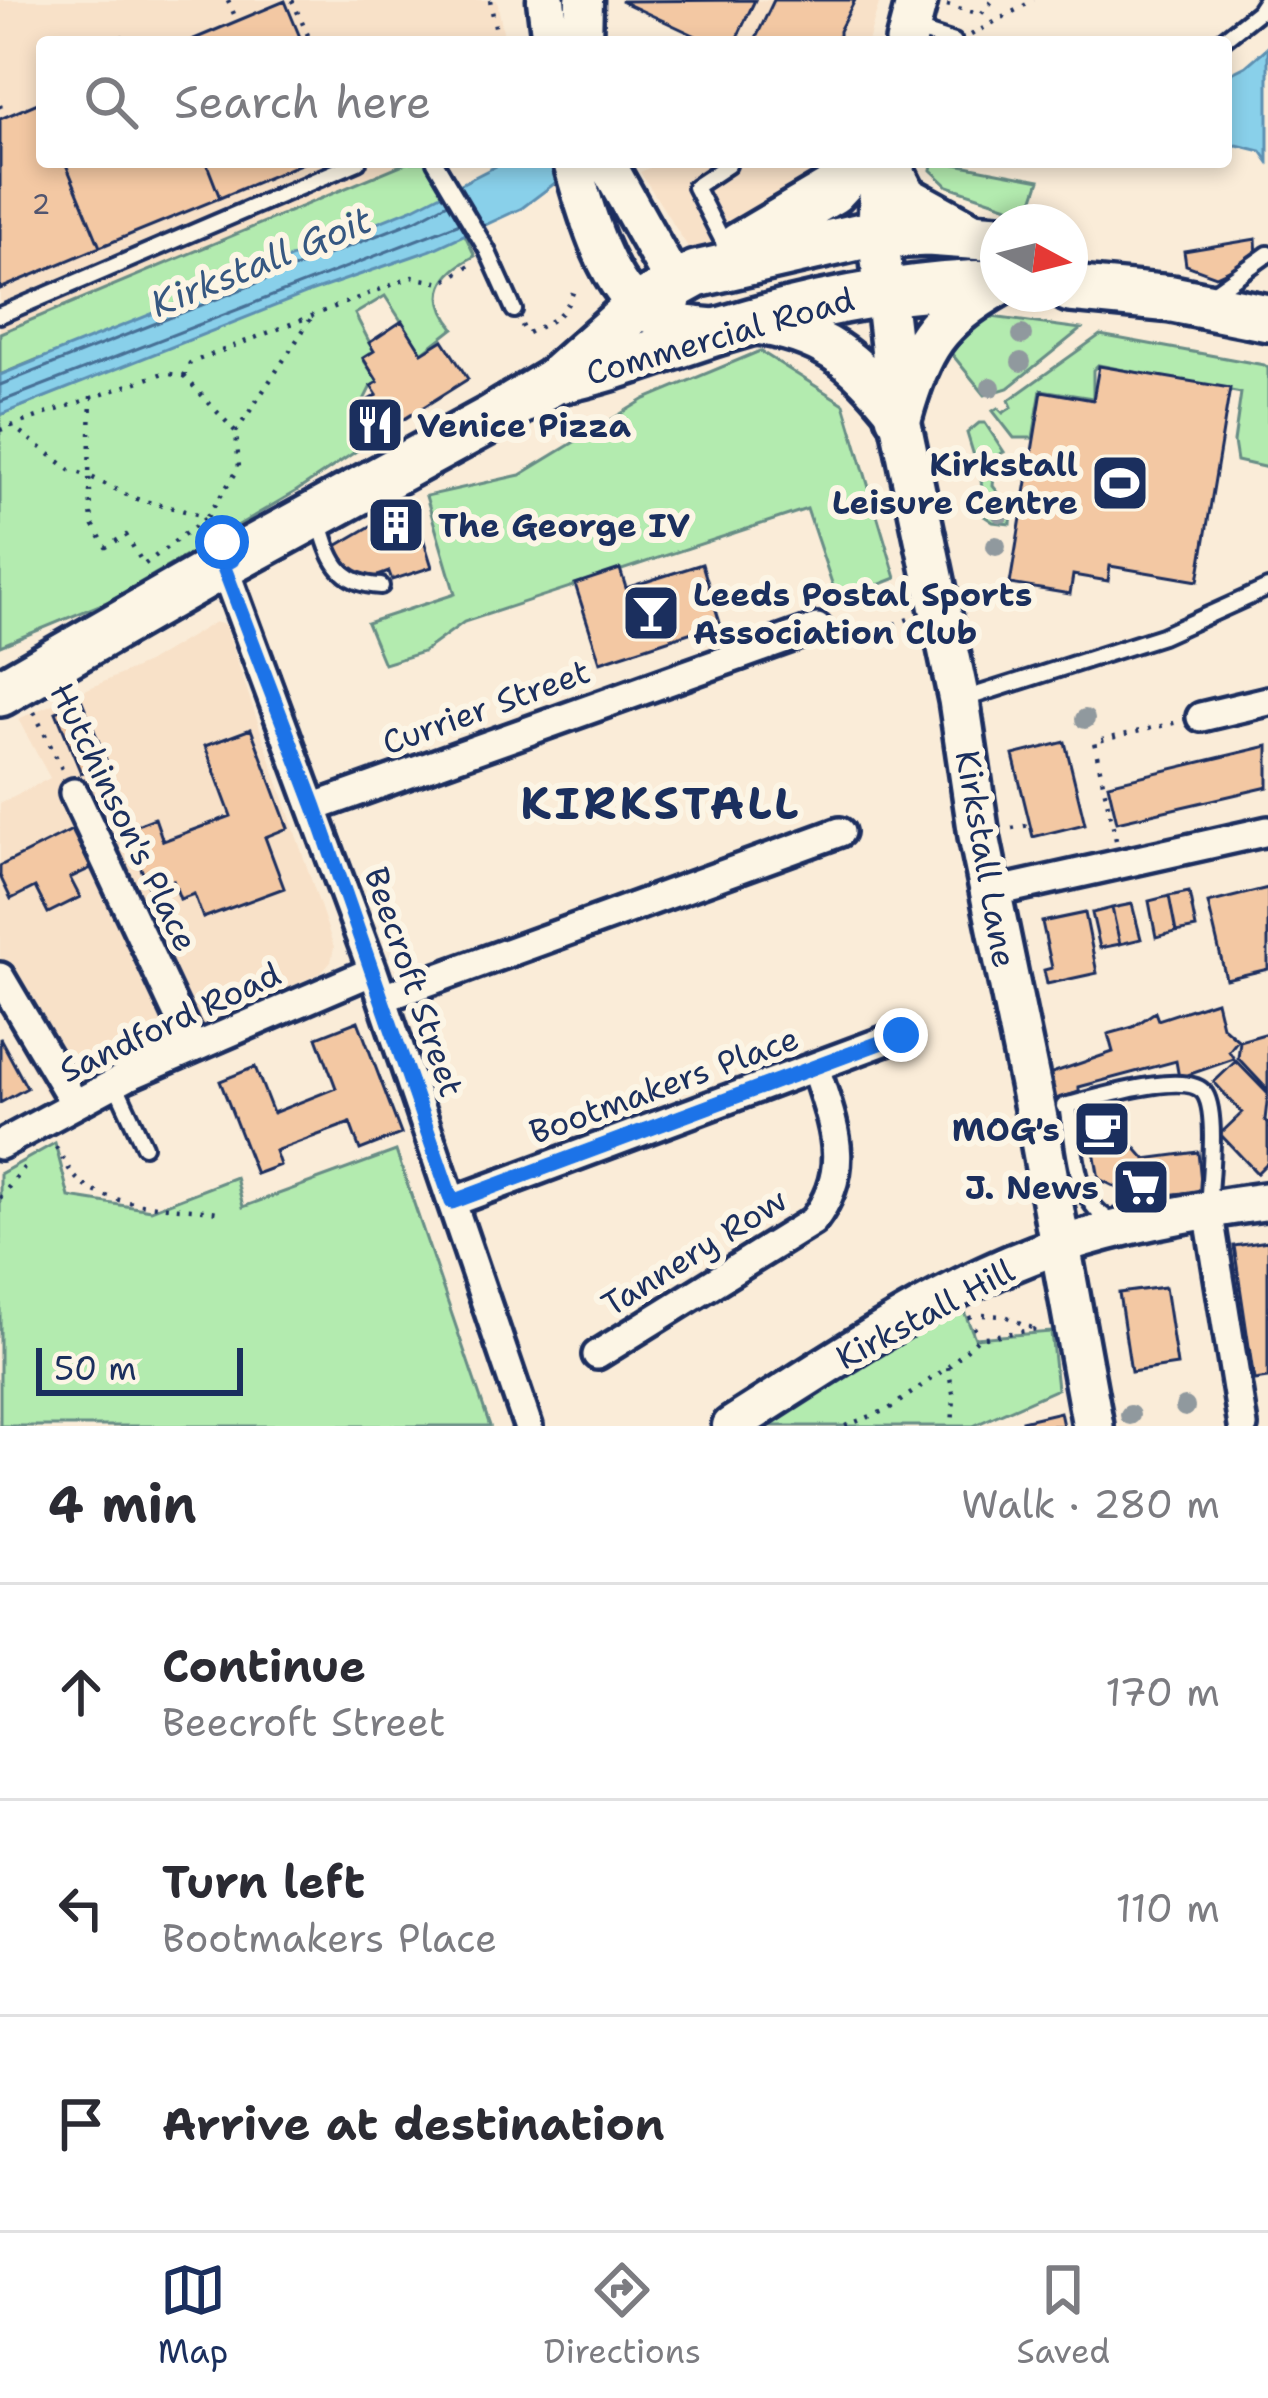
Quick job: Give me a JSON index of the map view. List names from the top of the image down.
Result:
{
  "streets": {
    "main road": ["Commercial Road", "Kirkstall Lane"],
    "street": [
      "Currier Street",
      "Hutchinson's Place",
      "Beecroft Street",
      "Sandford Road",
      "Bootmakers Place",
      "Tannery Row",
      "Kirkstall Hill"
    ]
  },
  "crossings": [
    ["Commercial Road", "Hutchinson's Place"],
    ["Commercial Road", "Kirkstall Lane"],
    ["Commercial Road", "Beecroft Street"],
    ["Currier Street", "Beecroft Street"],
    ["Hutchinson's Place", "Sandford Road"],
    ["Kirkstall Lane", "Kirkstall Hill"],
    ["Beecroft Street", "Sandford Road"],
    ["Beecroft Street", "Bootmakers Place"],
    ["Bootmakers Place", "Tannery Row"]
  ],
  "districts": ["KIRKSTALL"],
  "water": ["Kirkstall Goit"],
  "places": {
    "restaurant": ["Venice Pizza"],
    "sports": ["Kirkstall Leisure Centre"],
    "building": ["The George IV"],
    "bar": ["Leeds Postal Sports Association Club"],
    "cafe": ["MOG's"],
    "supermarket": ["J. News"]
  },
  "house_numbers": ["2"],
  "scale_bar": "50 m",
  "north": "right",
  "page": {
    "search": "Search here",
    "scale": "50 m",
    "heading": ["4 min", "Walk · 280 m"],
    "list": [
      ["Continue", "Beecroft Street", "170 m"],
      ["Turn left", "Bootmakers Place", "110 m"],
      "Arrive at destination"
    ],
    "nav": ["Map", "Directions", "Saved"]
  }
}
